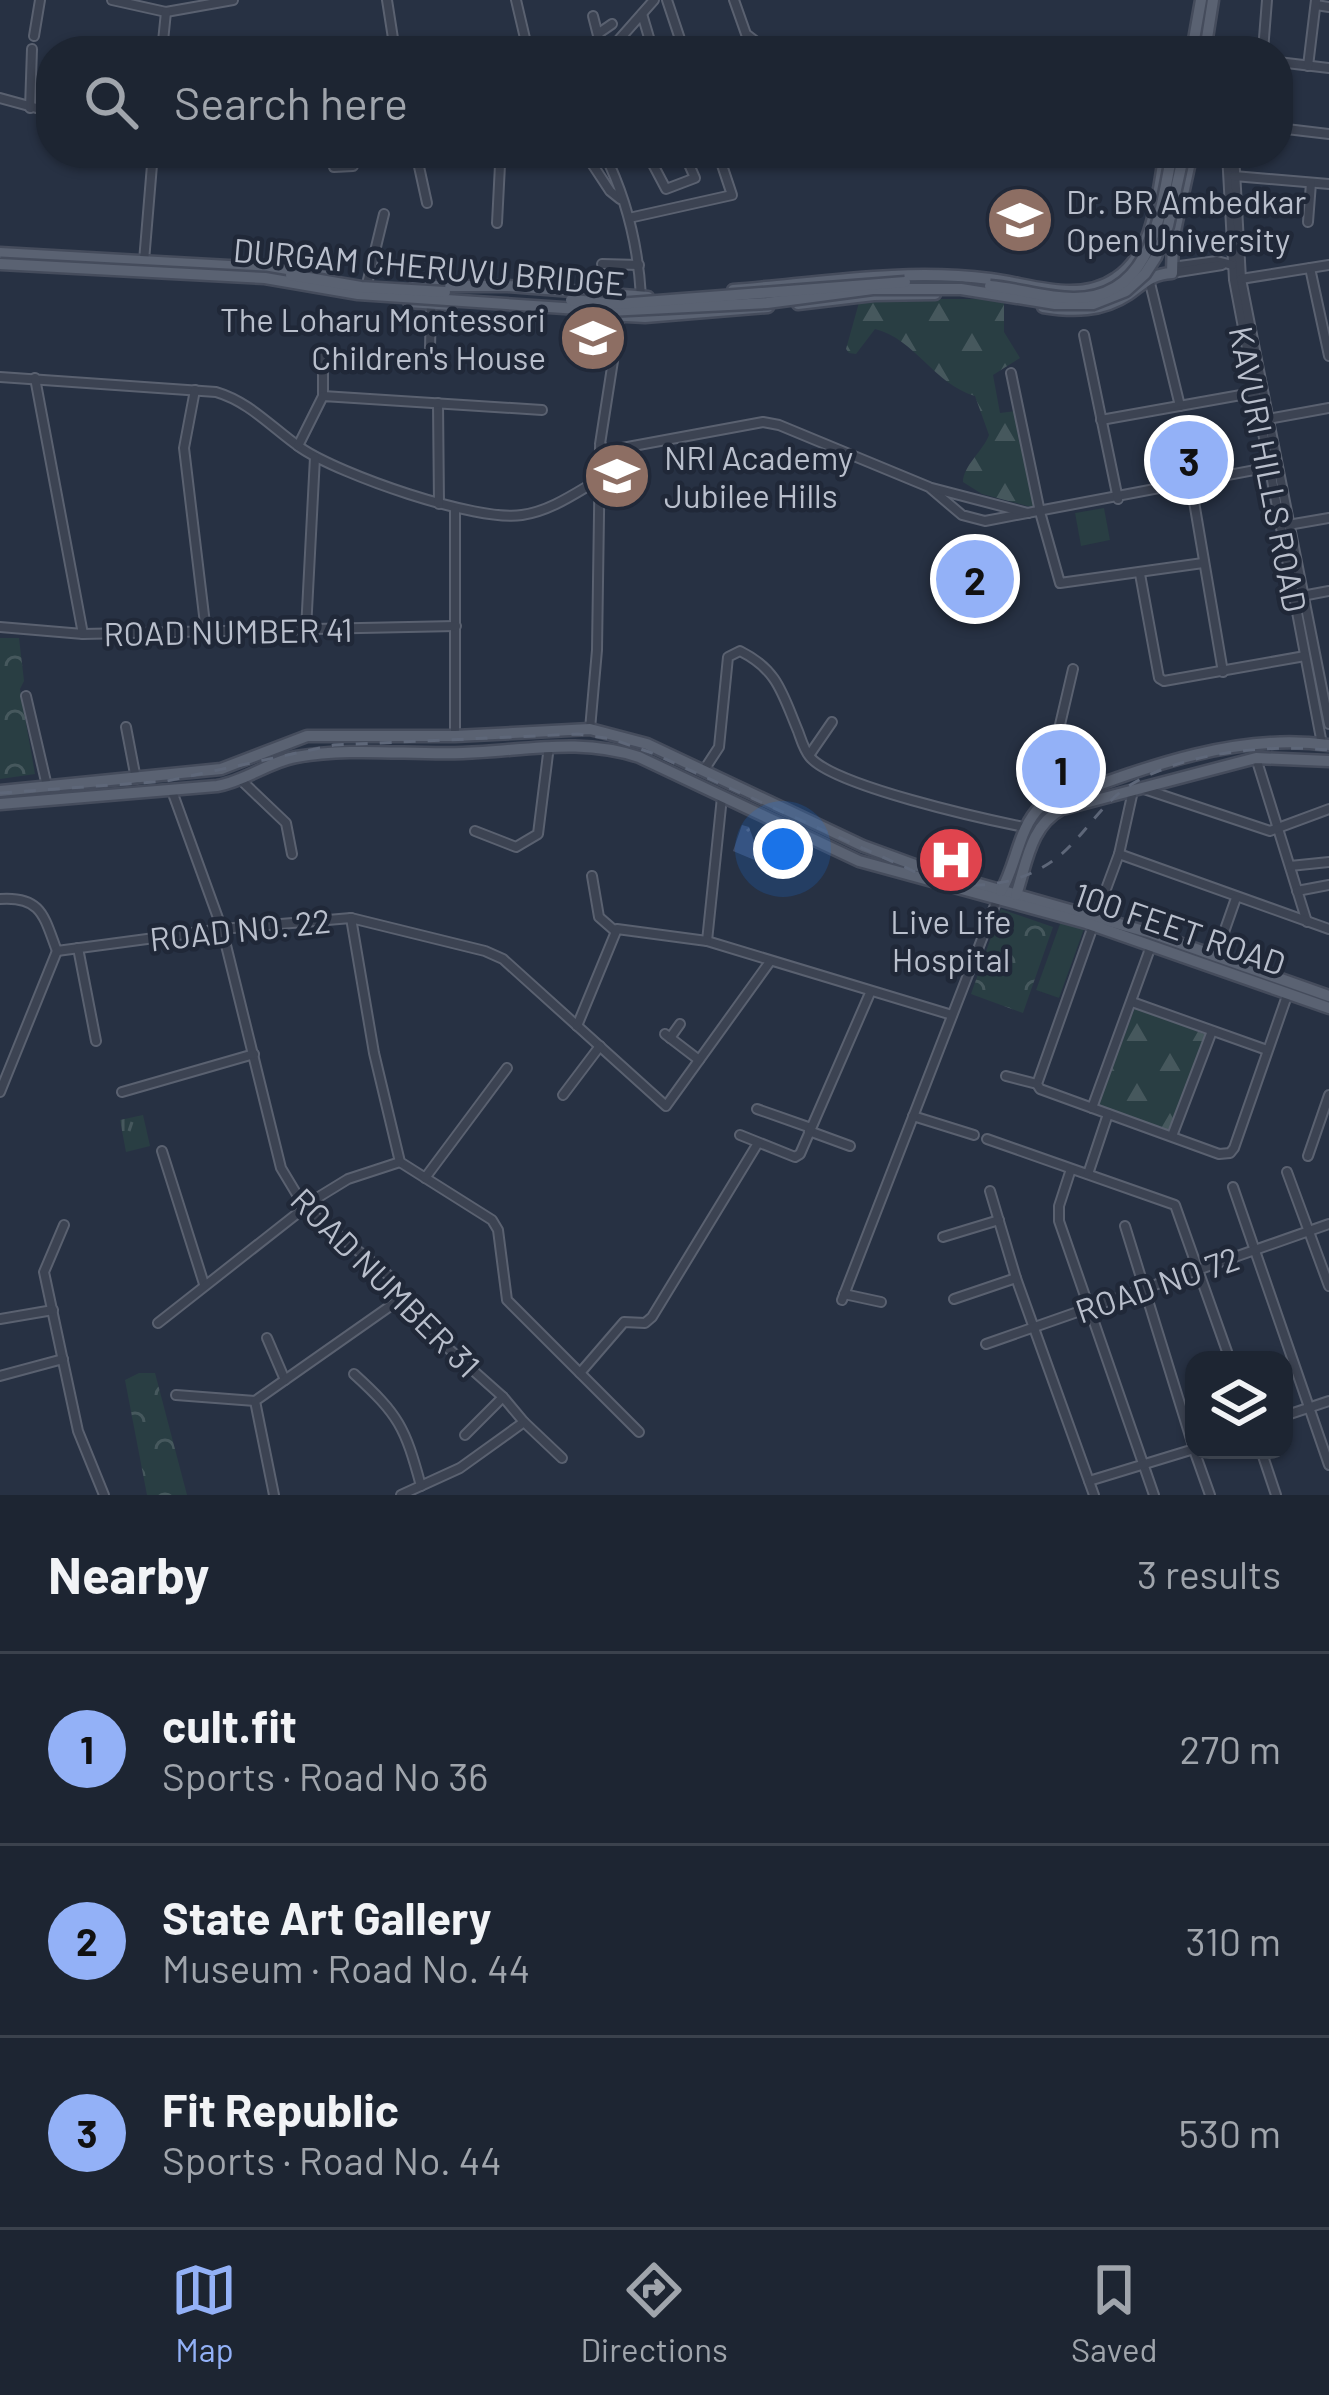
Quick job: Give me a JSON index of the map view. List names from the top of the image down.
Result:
{
  "streets": {
    "main road": ["DURGAM CHERUVU BRIDGE", "100 FEET ROAD"],
    "street": [
      "KAVURI HILLS ROAD",
      "ROAD NUMBER 41",
      "ROAD NO. 22",
      "ROAD NUMBER 31",
      "ROAD NO 72"
    ]
  },
  "crossings": [
    ["ROAD NO. 22", "ROAD NUMBER 31"]
  ],
  "places": {
    "school or university": ["Dr. BR Ambedkar Open University", "The Loharu Montessori Children's House", "NRI Academy Jubilee Hills"],
    "hospital": ["Live Life Hospital"]
  },
  "page": {
    "search": "Search here",
    "pins": ["3", "2", "1"],
    "heading": ["Nearby", "3 results"],
    "list": [
      {
        "mark": "1",
        "name": "cult.fit",
        "note": "Sports · Road No 36",
        "value": "270 m"
      },
      {
        "mark": "2",
        "name": "State Art Gallery",
        "note": "Museum · Road No. 44",
        "value": "310 m"
      },
      {
        "mark": "3",
        "name": "Fit Republic",
        "note": "Sports · Road No. 44",
        "value": "530 m"
      }
    ],
    "nav": ["Map", "Directions", "Saved"]
  }
}
